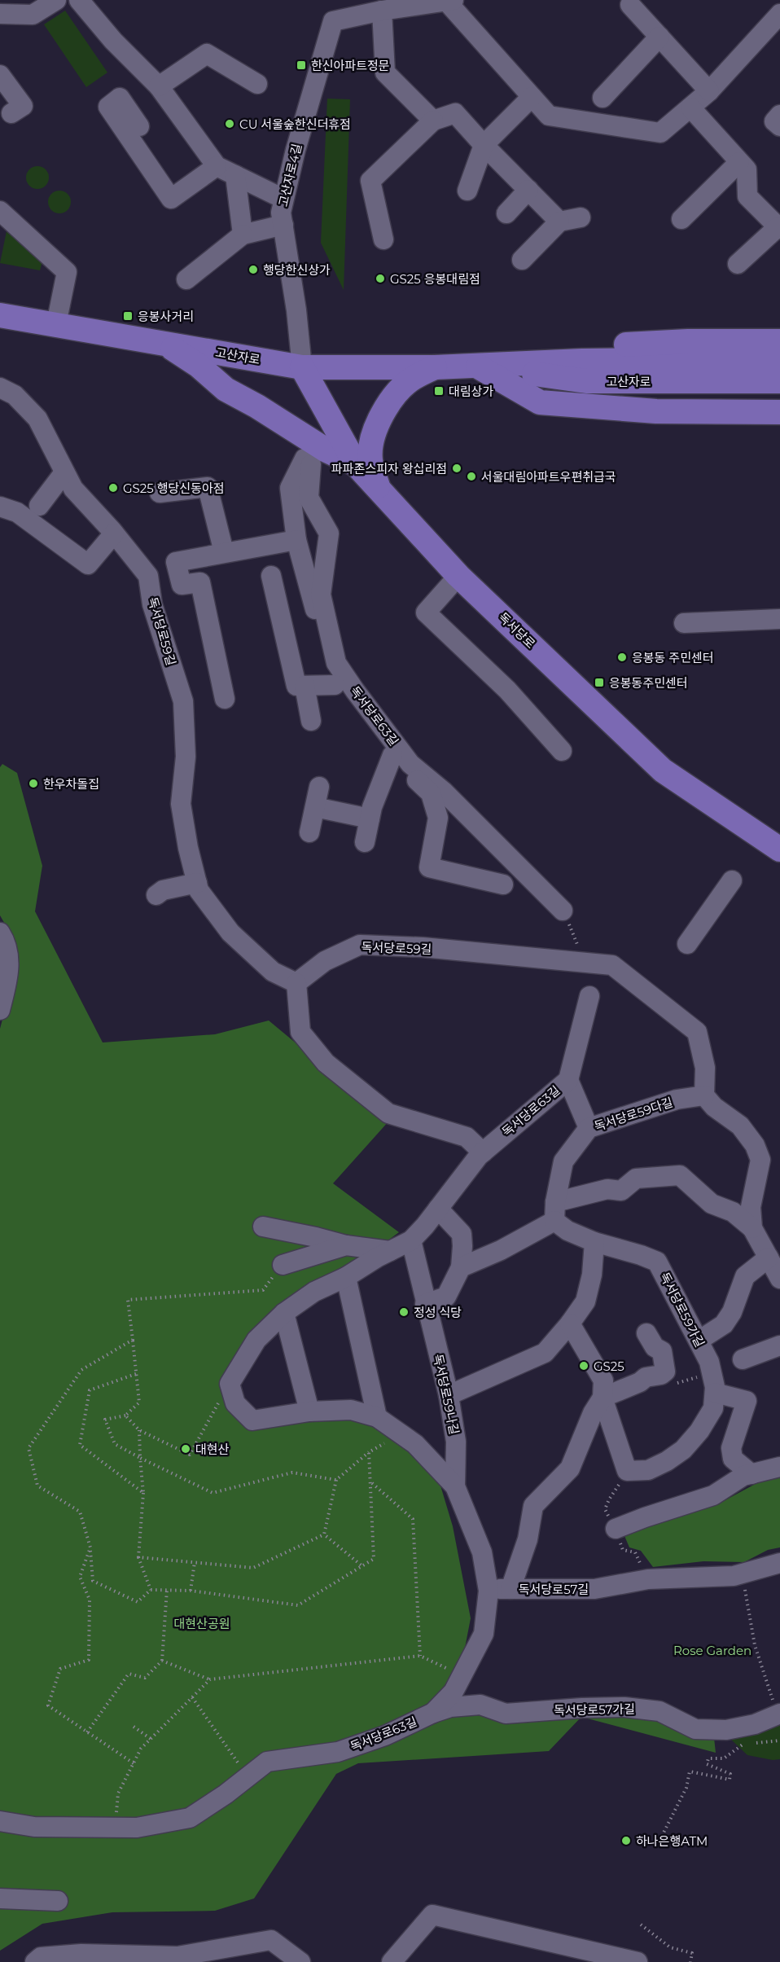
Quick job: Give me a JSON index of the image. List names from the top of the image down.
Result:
{
  "streets": {
    "main road": ["고산자로", "독서당로"],
    "street": [
      "고산자로4길",
      "독서당로59길",
      "독서당로63길",
      "독서당로59다길",
      "독서당로59가길",
      "독서당로59나길",
      "독서당로57길",
      "독서당로57가길"
    ]
  },
  "crossings": [
    ["고산자로4길", "고산자로"],
    ["고산자로4길", "독서당로"],
    ["고산자로", "독서당로"],
    ["독서당로59길", "독서당로59다길"],
    ["독서당로63길", "독서당로59나길"],
    ["독서당로63길", "독서당로57길"],
    ["독서당로63길", "독서당로57가길"]
  ],
  "parks": ["대현산공원", "Rose Garden"],
  "places": {
    "transit": [
      "한신아파트정문",
      "응봉사거리",
      "대림상가",
      "응봉동주민센터"
    ],
    "other": [
      "CU 서울숲한신더휴점",
      "행당한신상가",
      "GS25 응봉대림점",
      "파파존스피자 왕십리점",
      "서울대림아파트우편취급국",
      "GS25 행당신동아점",
      "응봉동 주민센터",
      "한우차돌집",
      "정성 식당",
      "GS25",
      "대현산",
      "하나은행ATM"
    ]
  }
}
